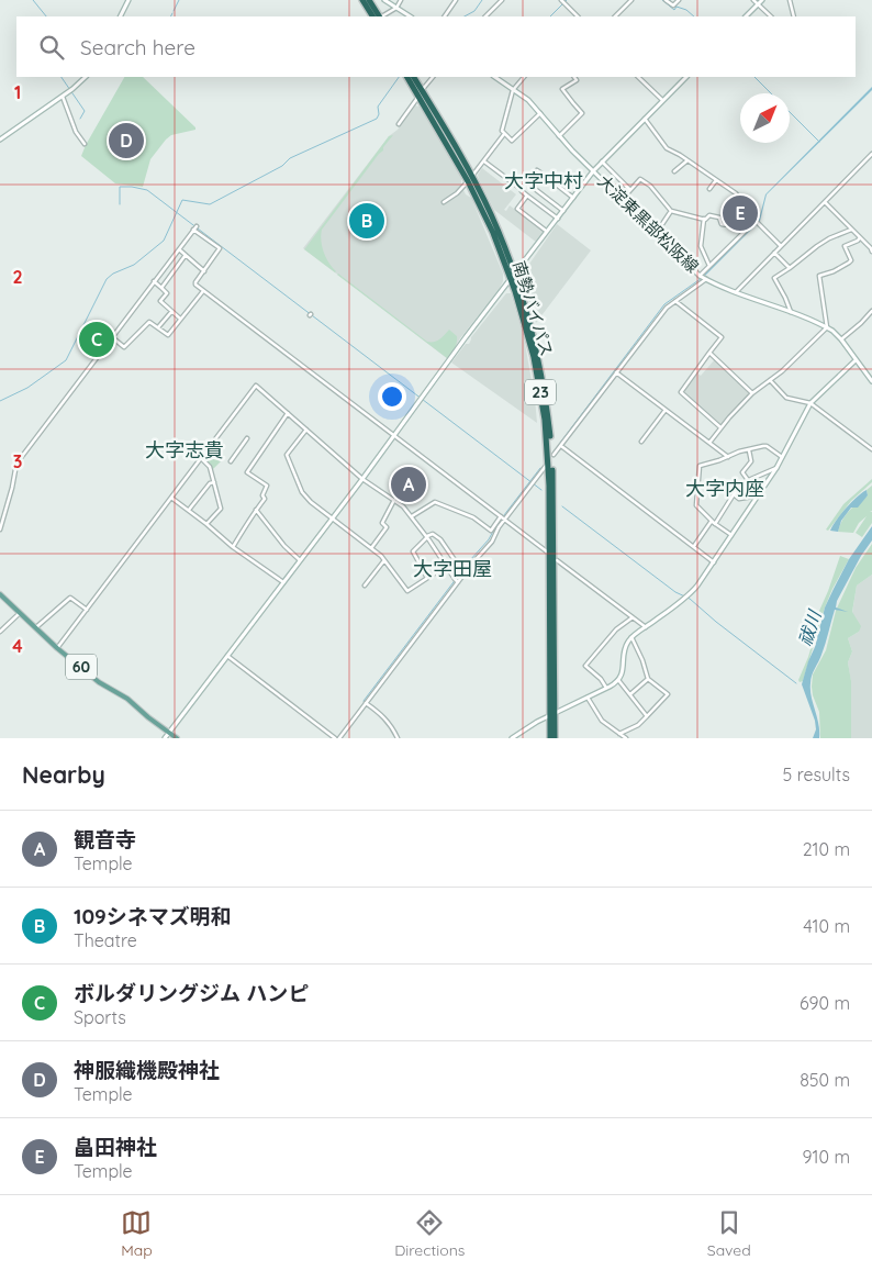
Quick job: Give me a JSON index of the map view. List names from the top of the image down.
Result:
{
  "streets": {
    "highway": ["南勢バイパス", "23"],
    "main road": ["大淀東黒部松阪線", "60"]
  },
  "districts": [
    "大字中村",
    "大字志貴",
    "大字内座",
    "大字田屋"
  ],
  "water": ["祓川"],
  "north": "top right",
  "page": {
    "search": "Search here",
    "pins": [
      "D",
      "E",
      "B",
      "C",
      "A"
    ],
    "heading": ["Nearby", "5 results"],
    "list": [
      {
        "mark": "A",
        "name": "観音寺",
        "note": "Temple",
        "value": "210 m"
      },
      {
        "mark": "B",
        "name": "109シネマズ明和",
        "note": "Theatre",
        "value": "410 m"
      },
      {
        "mark": "C",
        "name": "ボルダリングジム ハンピ",
        "note": "Sports",
        "value": "690 m"
      },
      {
        "mark": "D",
        "name": "神服織機殿神社",
        "note": "Temple",
        "value": "850 m"
      },
      {
        "mark": "E",
        "name": "畠田神社",
        "note": "Temple",
        "value": "910 m"
      }
    ],
    "nav": ["Map", "Directions", "Saved"]
  },
  "grid": {
    "rows": [
      "1",
      "2",
      "3",
      "4"
    ]
  }
}
